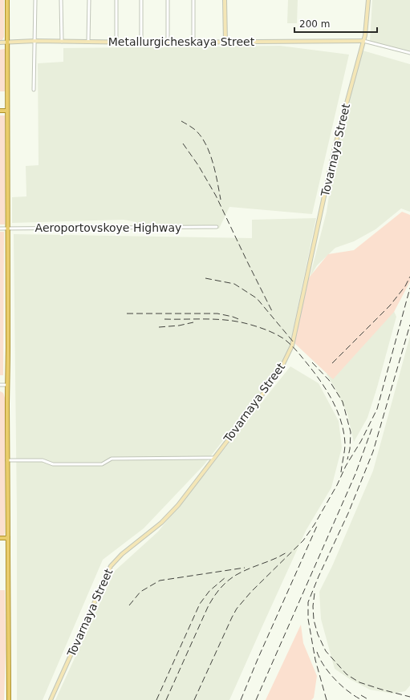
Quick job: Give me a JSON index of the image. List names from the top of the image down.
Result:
{
  "streets": {
    "street": ["Metallurgicheskaya Street", "Tovarnaya Street", "Aeroportovskoye Highway"]
  },
  "crossings": [
    ["Metallurgicheskaya Street", "Tovarnaya Street"]
  ],
  "scale_bar": "200 m"
}
